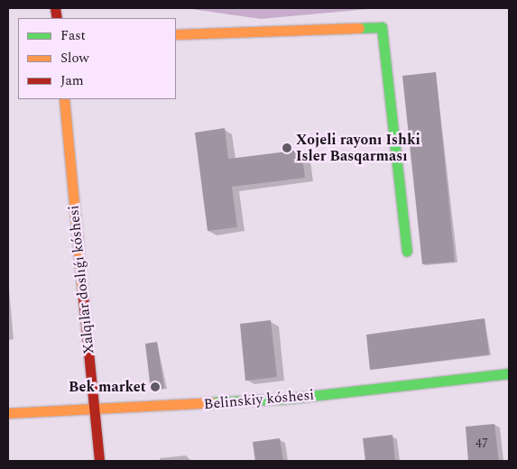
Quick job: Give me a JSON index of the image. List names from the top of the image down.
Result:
{
  "streets": {
    "street": ["Xalqılar doslıǵı kóshesi", "Belinskiy kóshesi"]
  },
  "crossings": [
    ["Xalqılar doslıǵı kóshesi", "Belinskiy kóshesi"]
  ],
  "places": ["Xojeli rayonı Ishki Isler Basqarması", "Bek market"],
  "house_numbers": ["47"],
  "legend": ["Fast", "Slow", "Jam"]
}
